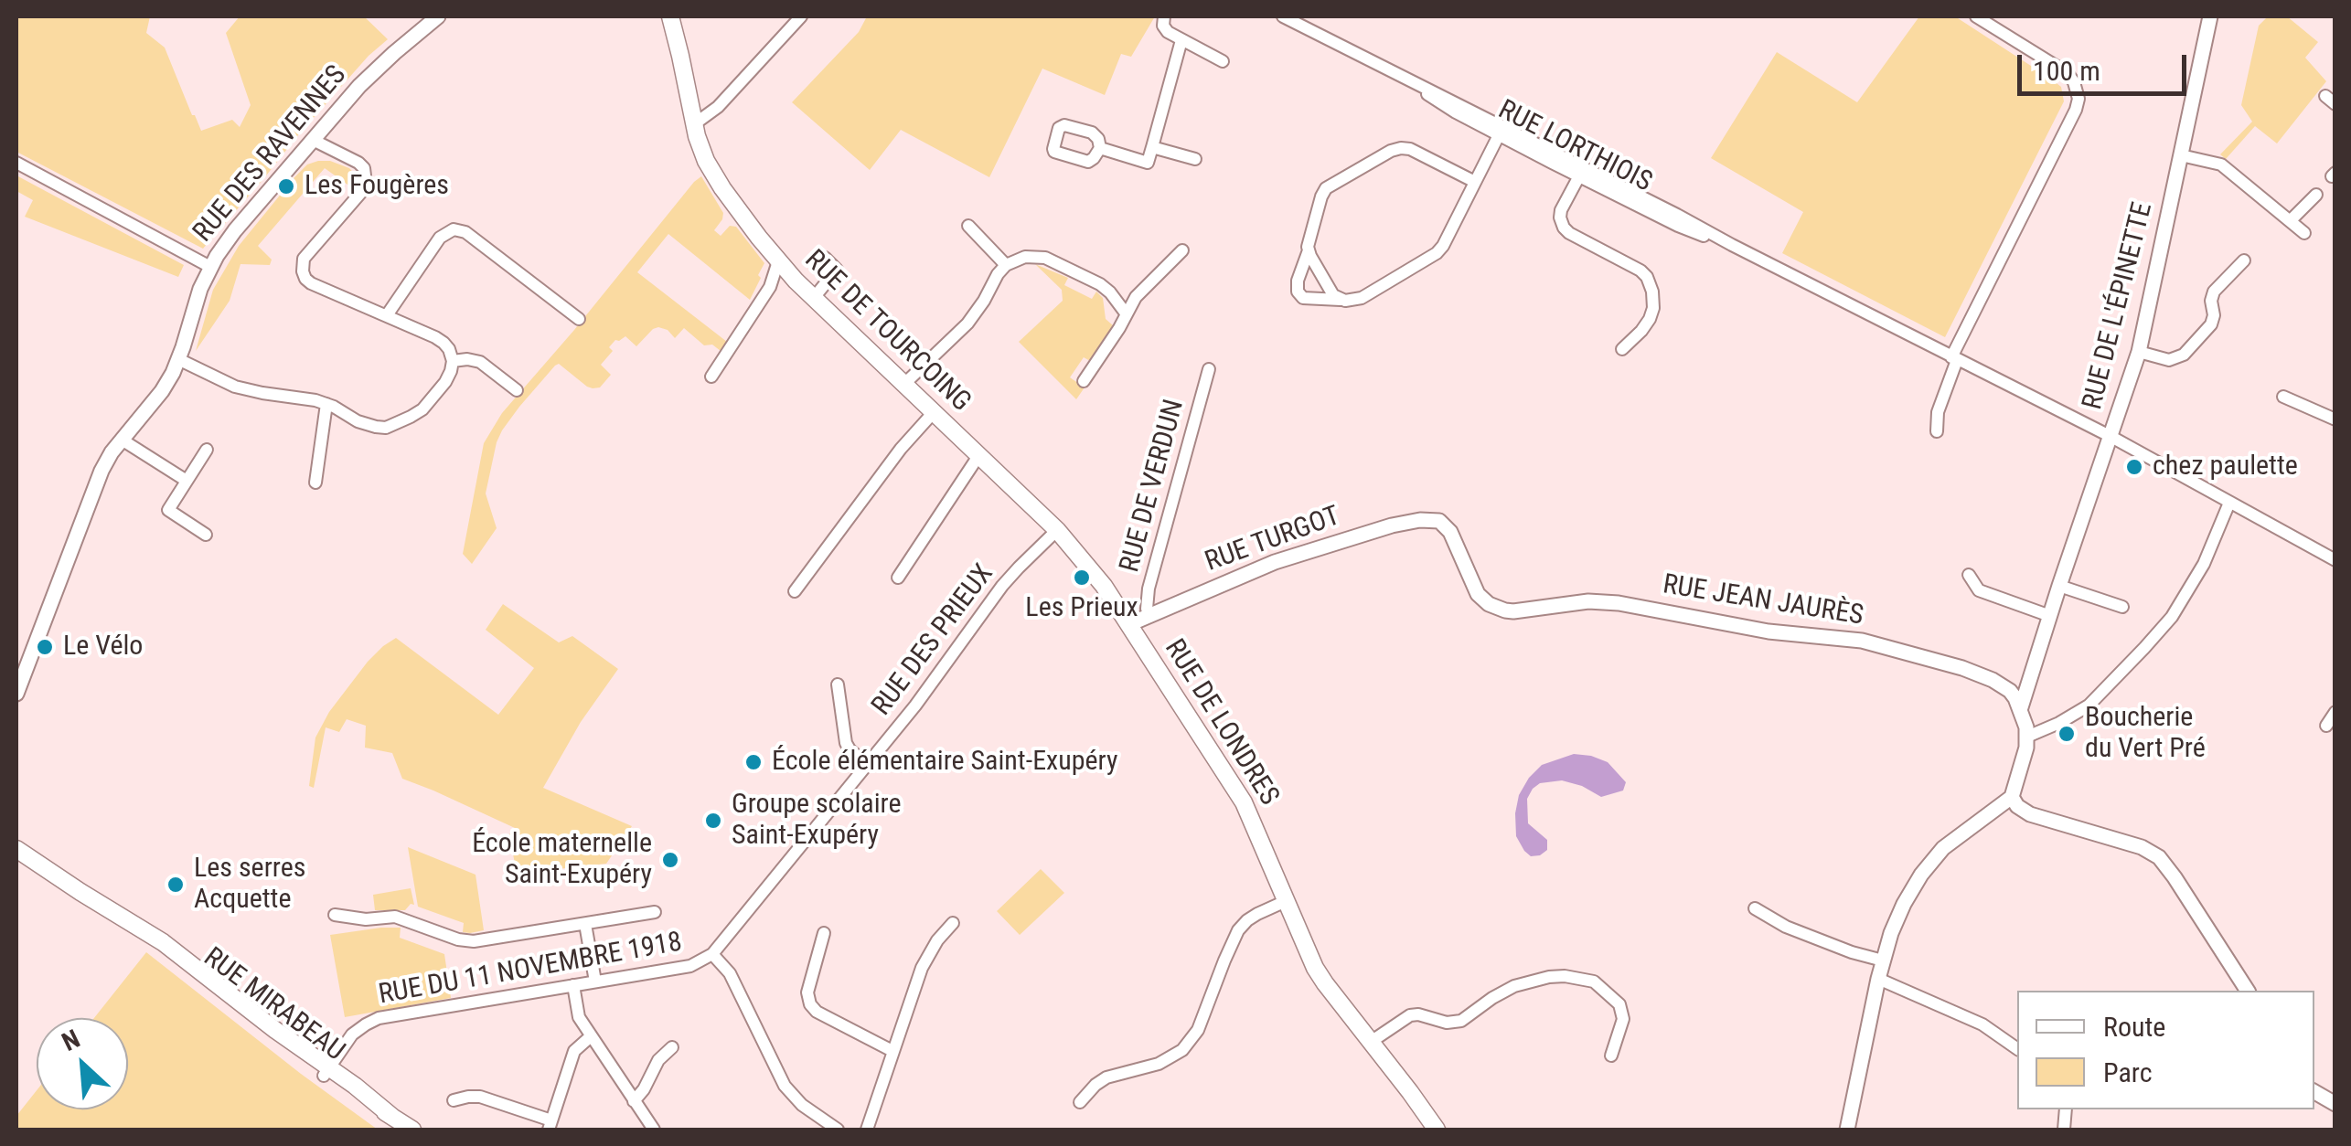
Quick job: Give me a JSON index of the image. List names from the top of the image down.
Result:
{
  "streets": {
    "main road": ["RUE DE TOURCOING", "RUE DE LONDRES", "RUE MIRABEAU"],
    "street": [
      "RUE LORTHIOIS",
      "RUE DES RAVENNES",
      "RUE DE L'ÉPINETTE",
      "RUE DE VERDUN",
      "RUE TURGOT",
      "RUE JEAN JAURÈS",
      "RUE DES PRIEUX",
      "RUE DU 11 NOVEMBRE 1918"
    ]
  },
  "crossings": [
    ["RUE LORTHIOIS", "RUE DE L'ÉPINETTE"],
    ["RUE DE L'ÉPINETTE", "RUE JEAN JAURÈS"],
    ["RUE DE TOURCOING", "RUE TURGOT"],
    ["RUE DE TOURCOING", "RUE DES PRIEUX"],
    ["RUE DE TOURCOING", "RUE DE LONDRES"],
    ["RUE DE VERDUN", "RUE TURGOT"],
    ["RUE TURGOT", "RUE JEAN JAURÈS"],
    ["RUE TURGOT", "RUE DE LONDRES"],
    ["RUE DES PRIEUX", "RUE DU 11 NOVEMBRE 1918"],
    ["RUE DU 11 NOVEMBRE 1918", "RUE MIRABEAU"]
  ],
  "places": [
    "Les Fougères",
    "chez paulette",
    "Les Prieux",
    "Le Vélo",
    "Boucherie du Vert Pré",
    "École élémentaire Saint-Exupéry",
    "Groupe scolaire Saint-Exupéry",
    "École maternelle Saint-Exupéry",
    "Les serres Acquette"
  ],
  "legend": ["Route", "Parc"],
  "scale_bar": "100 m",
  "north": "top left"
}
